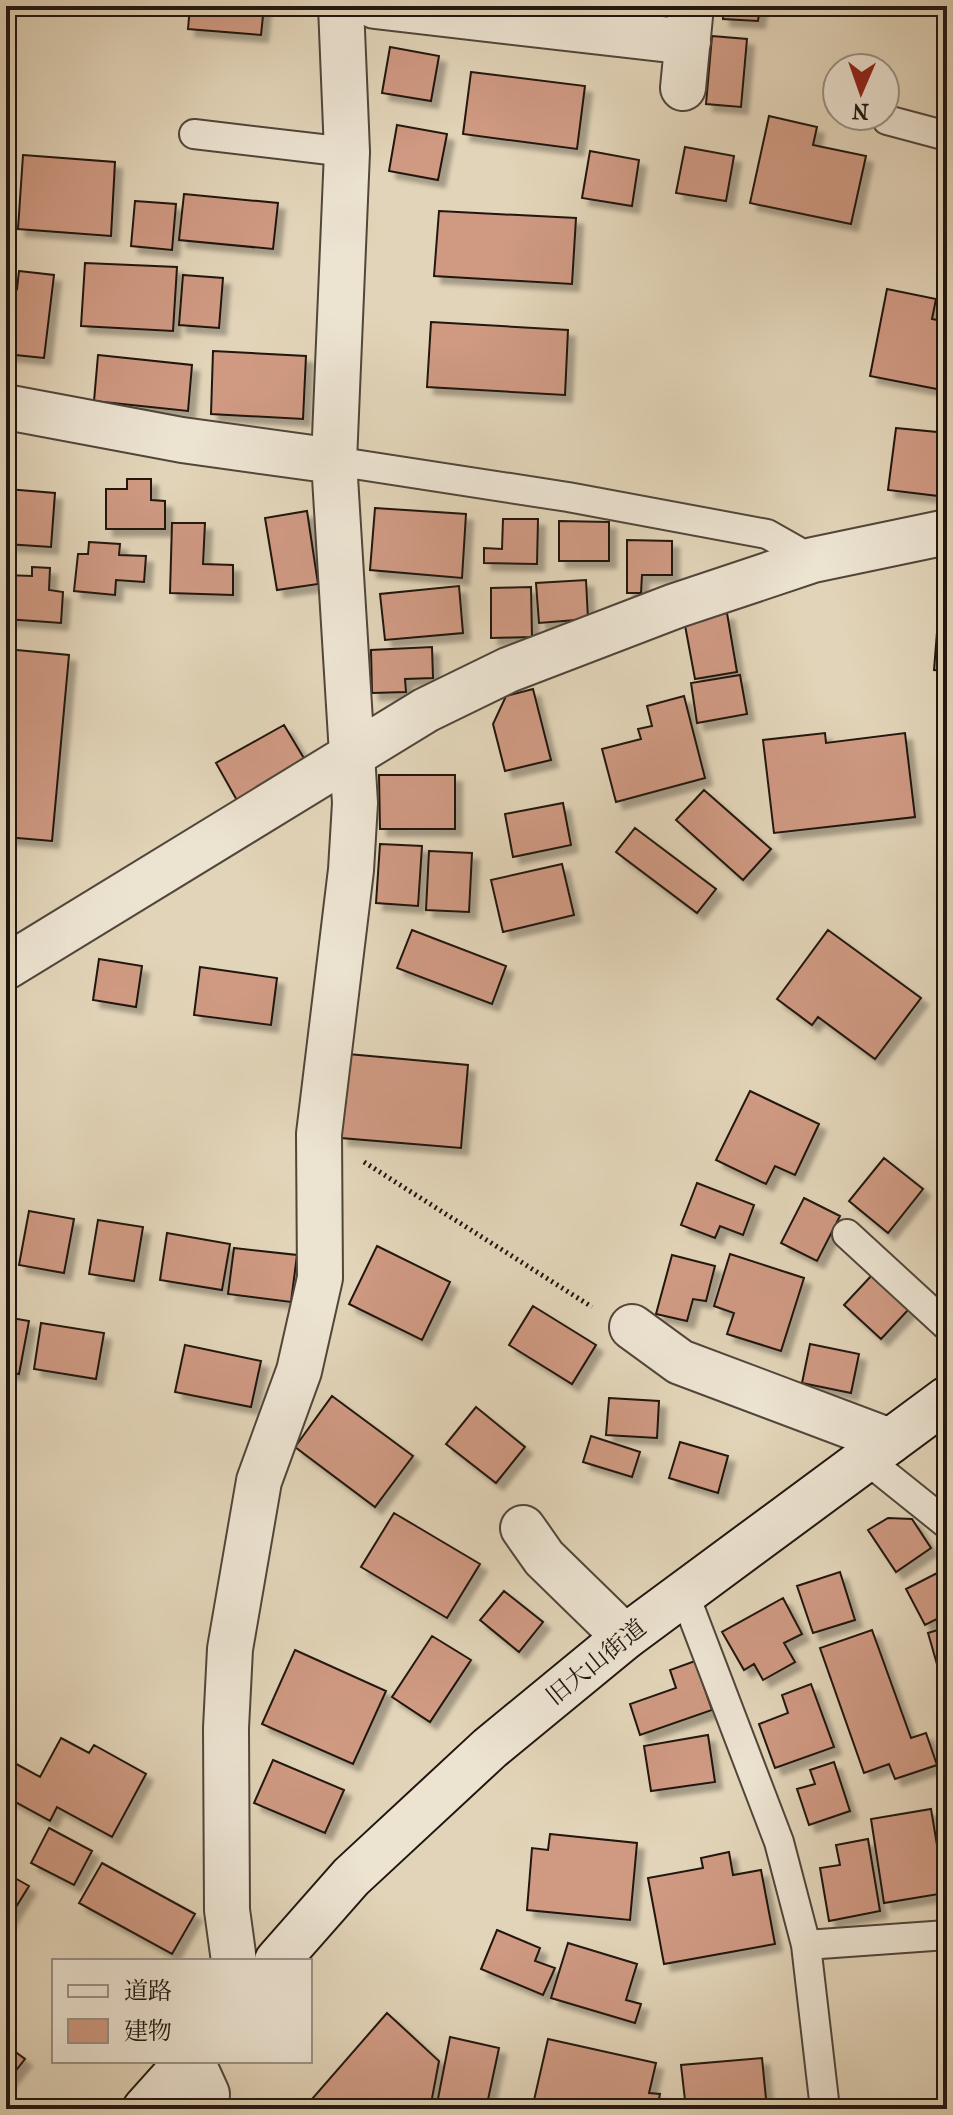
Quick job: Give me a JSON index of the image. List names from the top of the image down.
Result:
{
  "streets": {
    "street": ["旧大山街道"]
  },
  "legend": ["道路", "建物"],
  "north": "bottom"
}
